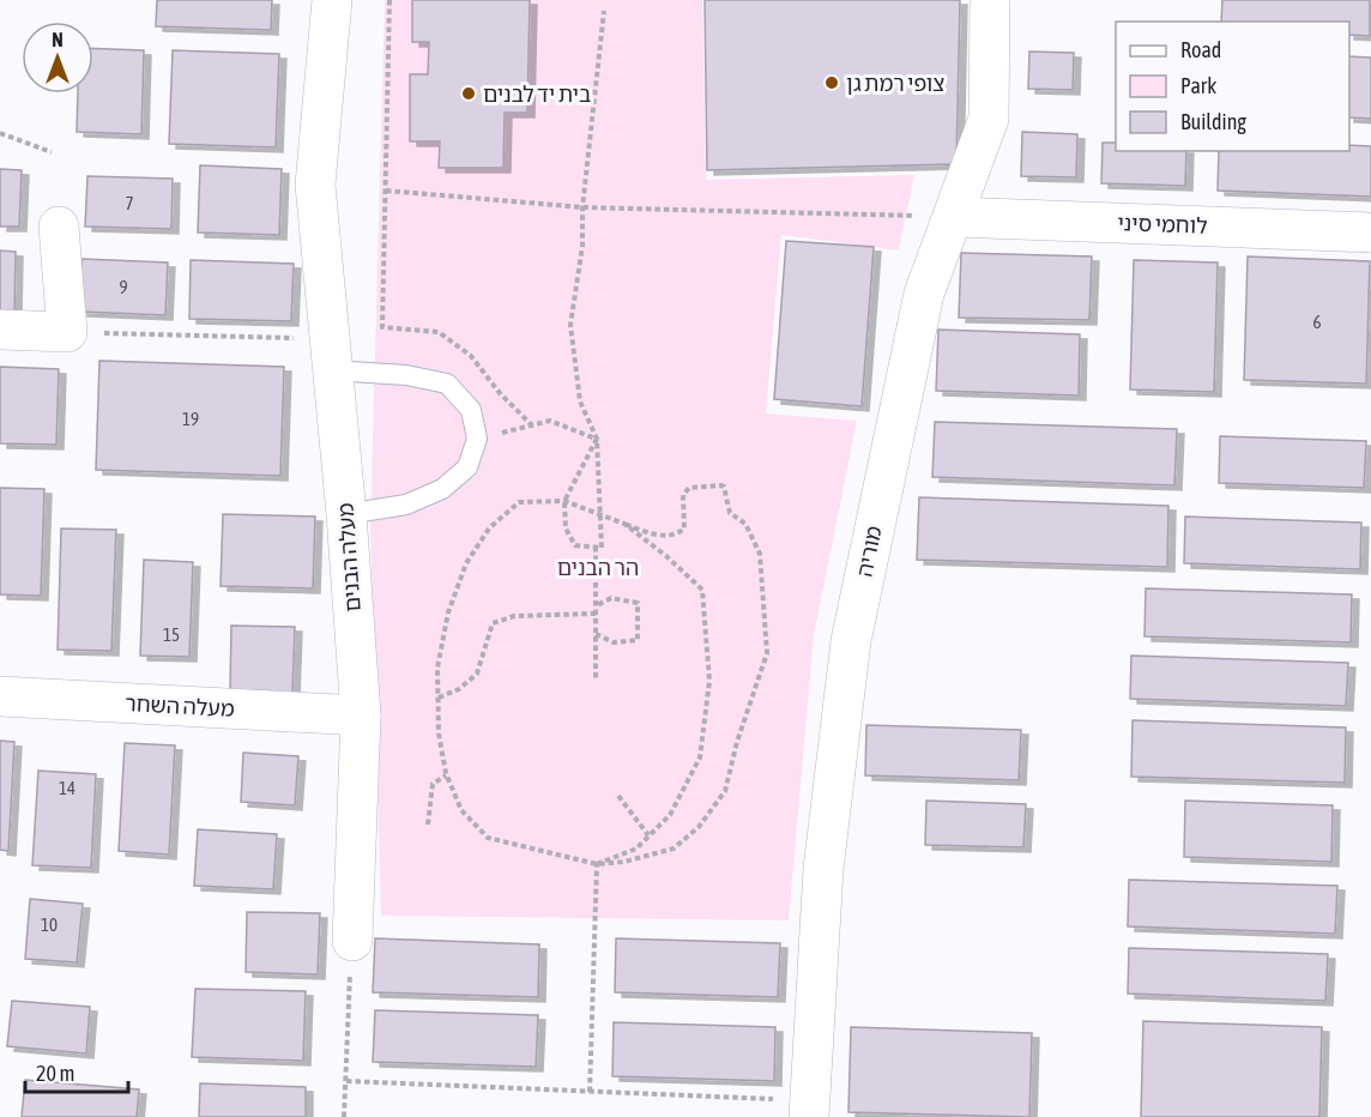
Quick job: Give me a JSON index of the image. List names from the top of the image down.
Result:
{
  "streets": {
    "street": [
      "לוחמי סיני",
      "מוריה",
      "מעלה הבנים",
      "מעלה השחר"
    ]
  },
  "crossings": [
    ["לוחמי סיני", "מוריה"],
    ["מעלה הבנים", "מעלה השחר"]
  ],
  "parks": ["הר הבנים"],
  "places": ["צופי רמת גן", "בית יד לבנים"],
  "house_numbers": [
    "7",
    "9",
    "6",
    "19",
    "15",
    "14",
    "10"
  ],
  "legend": ["Road", "Park", "Building"],
  "scale_bar": "20 m",
  "north": "top"
}
